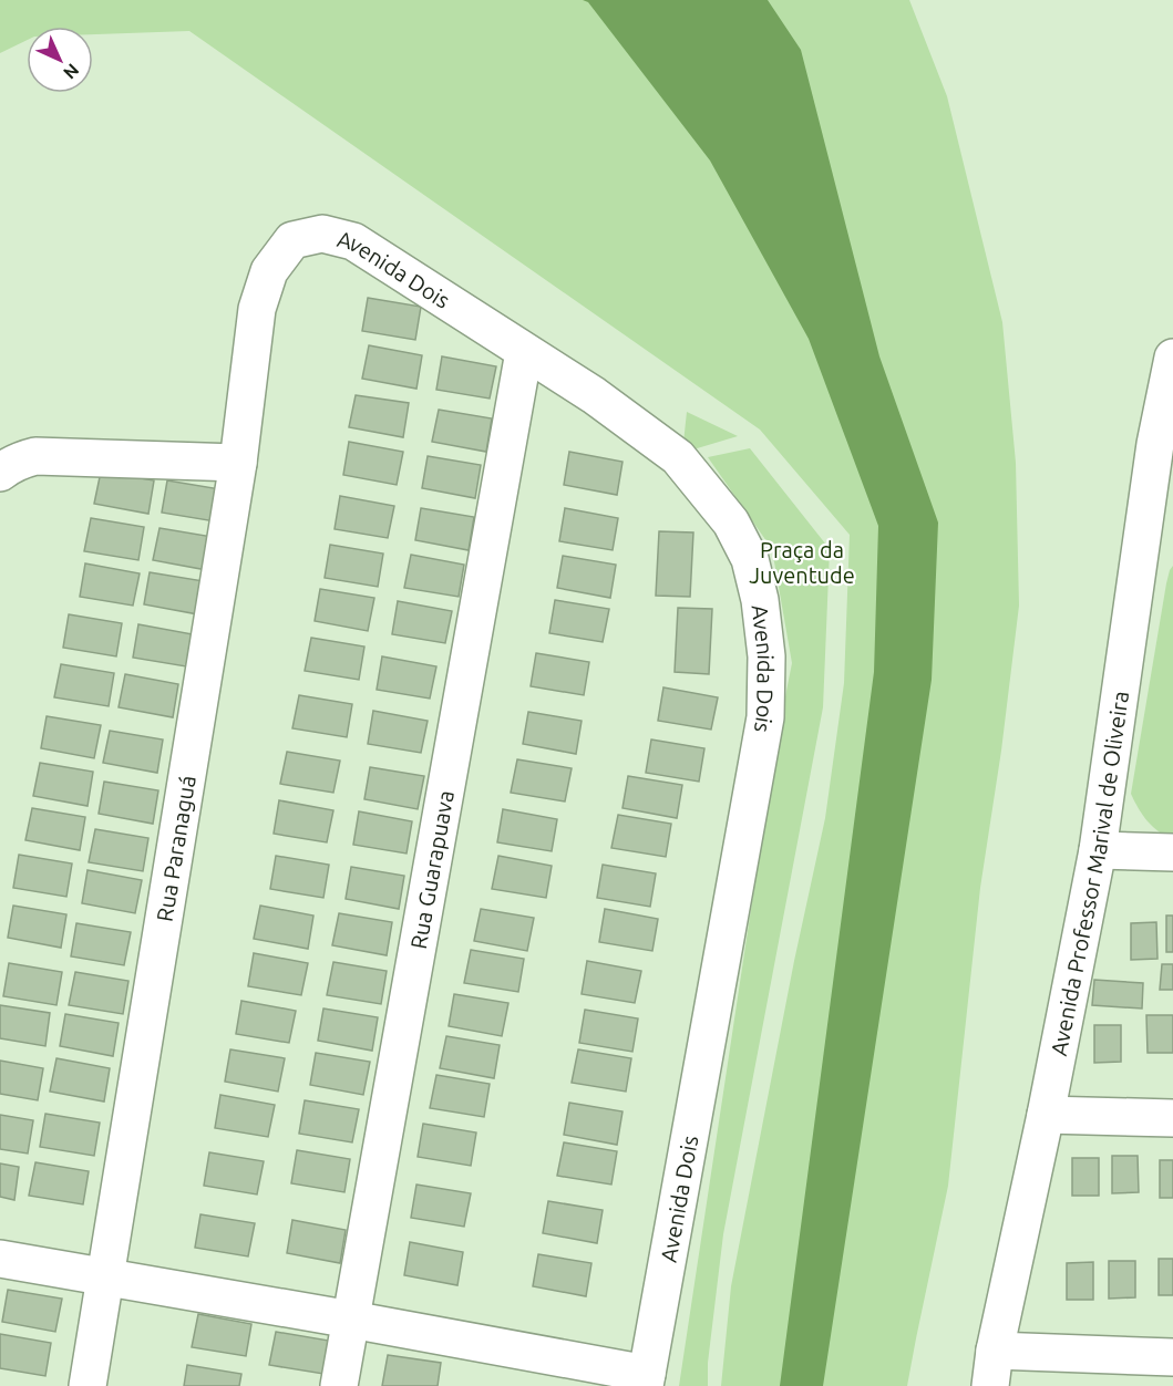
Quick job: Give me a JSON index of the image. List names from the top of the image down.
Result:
{
  "streets": {
    "street": [
      "Avenida Dois",
      "Rua Paranaguá",
      "Rua Guarapuava",
      "Avenida Professor Marival de Oliveira"
    ]
  },
  "crossings": [
    ["Avenida Dois", "Rua Paranaguá"],
    ["Avenida Dois", "Rua Guarapuava"]
  ],
  "parks": ["Praça da Juventude"],
  "north": "bottom right"
}
